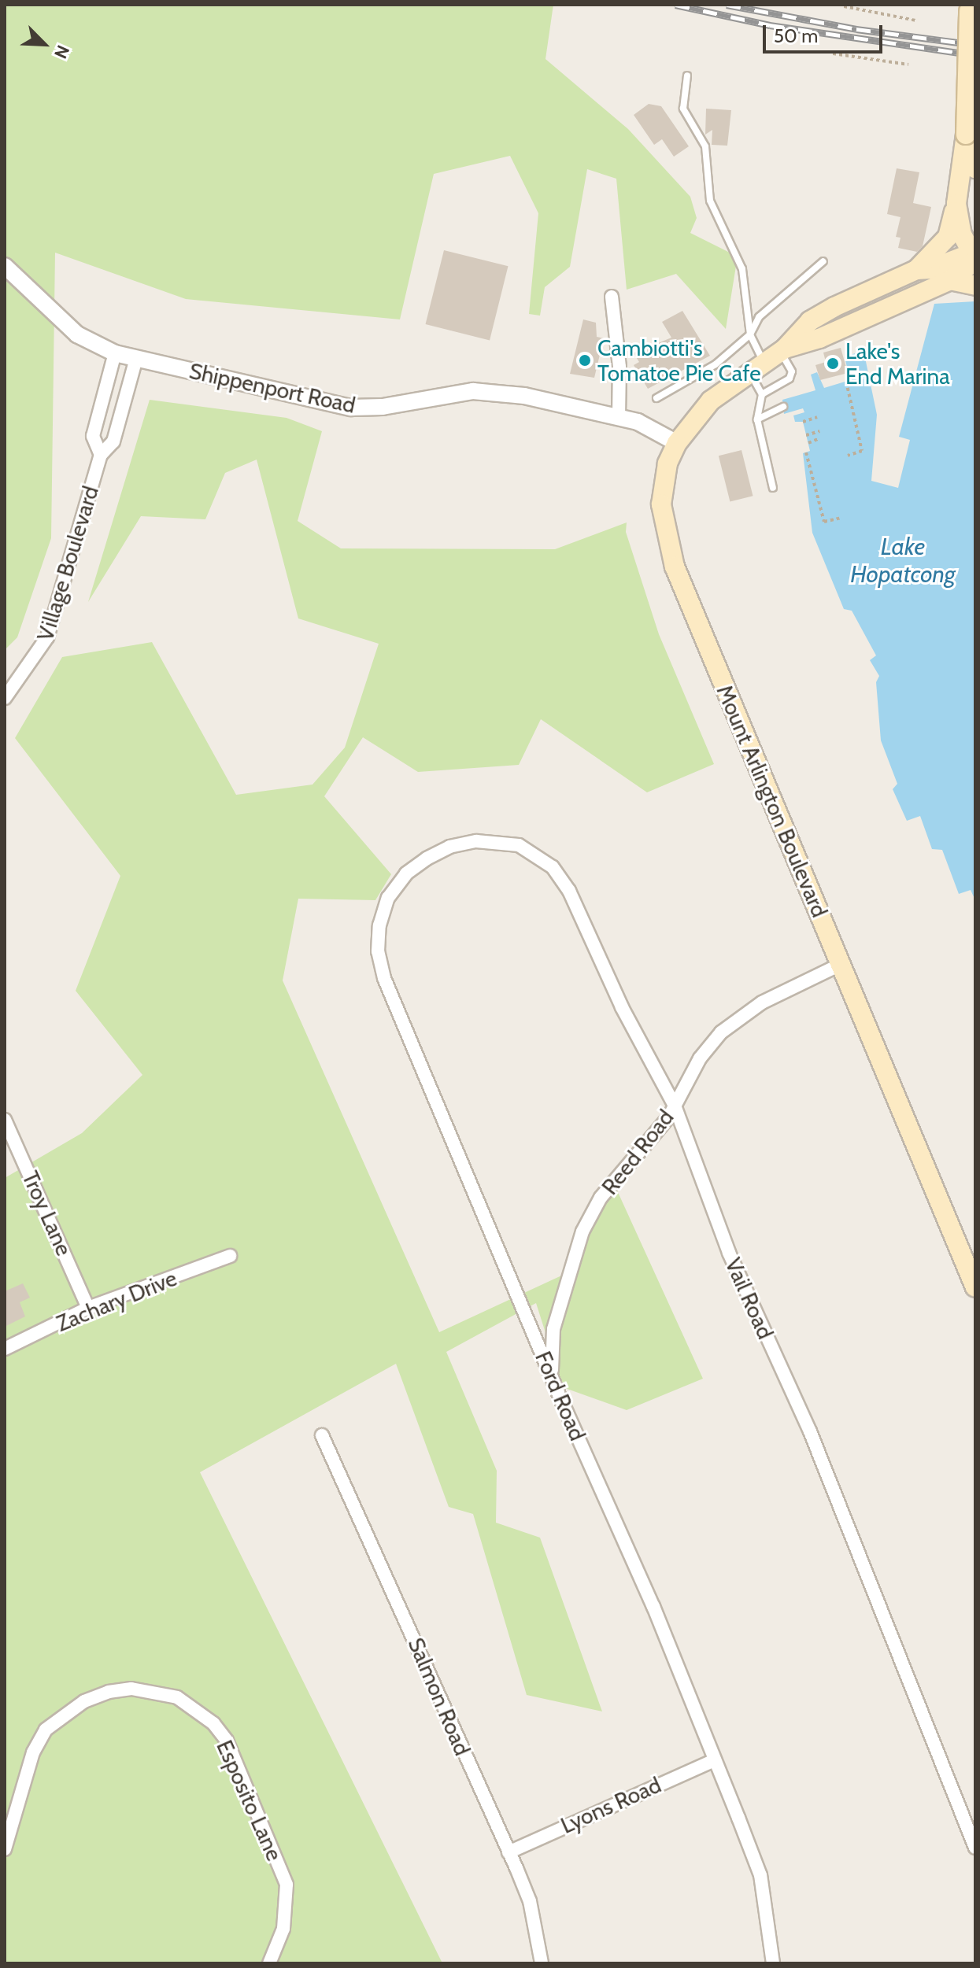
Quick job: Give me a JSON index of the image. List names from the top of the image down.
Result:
{
  "streets": {
    "main road": ["Mount Arlington Boulevard"],
    "street": [
      "Shippenport Road",
      "Village Boulevard",
      "Reed Road",
      "Troy Lane",
      "Vail Road",
      "Zachary Drive",
      "Ford Road",
      "Salmon Road",
      "Esposito Lane",
      "Lyons Road"
    ]
  },
  "crossings": [
    ["Shippenport Road", "Village Boulevard"],
    ["Shippenport Road", "Mount Arlington Boulevard"],
    ["Mount Arlington Boulevard", "Reed Road"],
    ["Reed Road", "Vail Road"],
    ["Reed Road", "Ford Road"],
    ["Troy Lane", "Zachary Drive"],
    ["Vail Road", "Ford Road"],
    ["Ford Road", "Lyons Road"],
    ["Salmon Road", "Lyons Road"]
  ],
  "water": ["Lake Hopatcong"],
  "places": ["Cambiotti's Tomatoe Pie Cafe", "Lake's End Marina"],
  "scale_bar": "50 m",
  "north": "bottom right"
}
